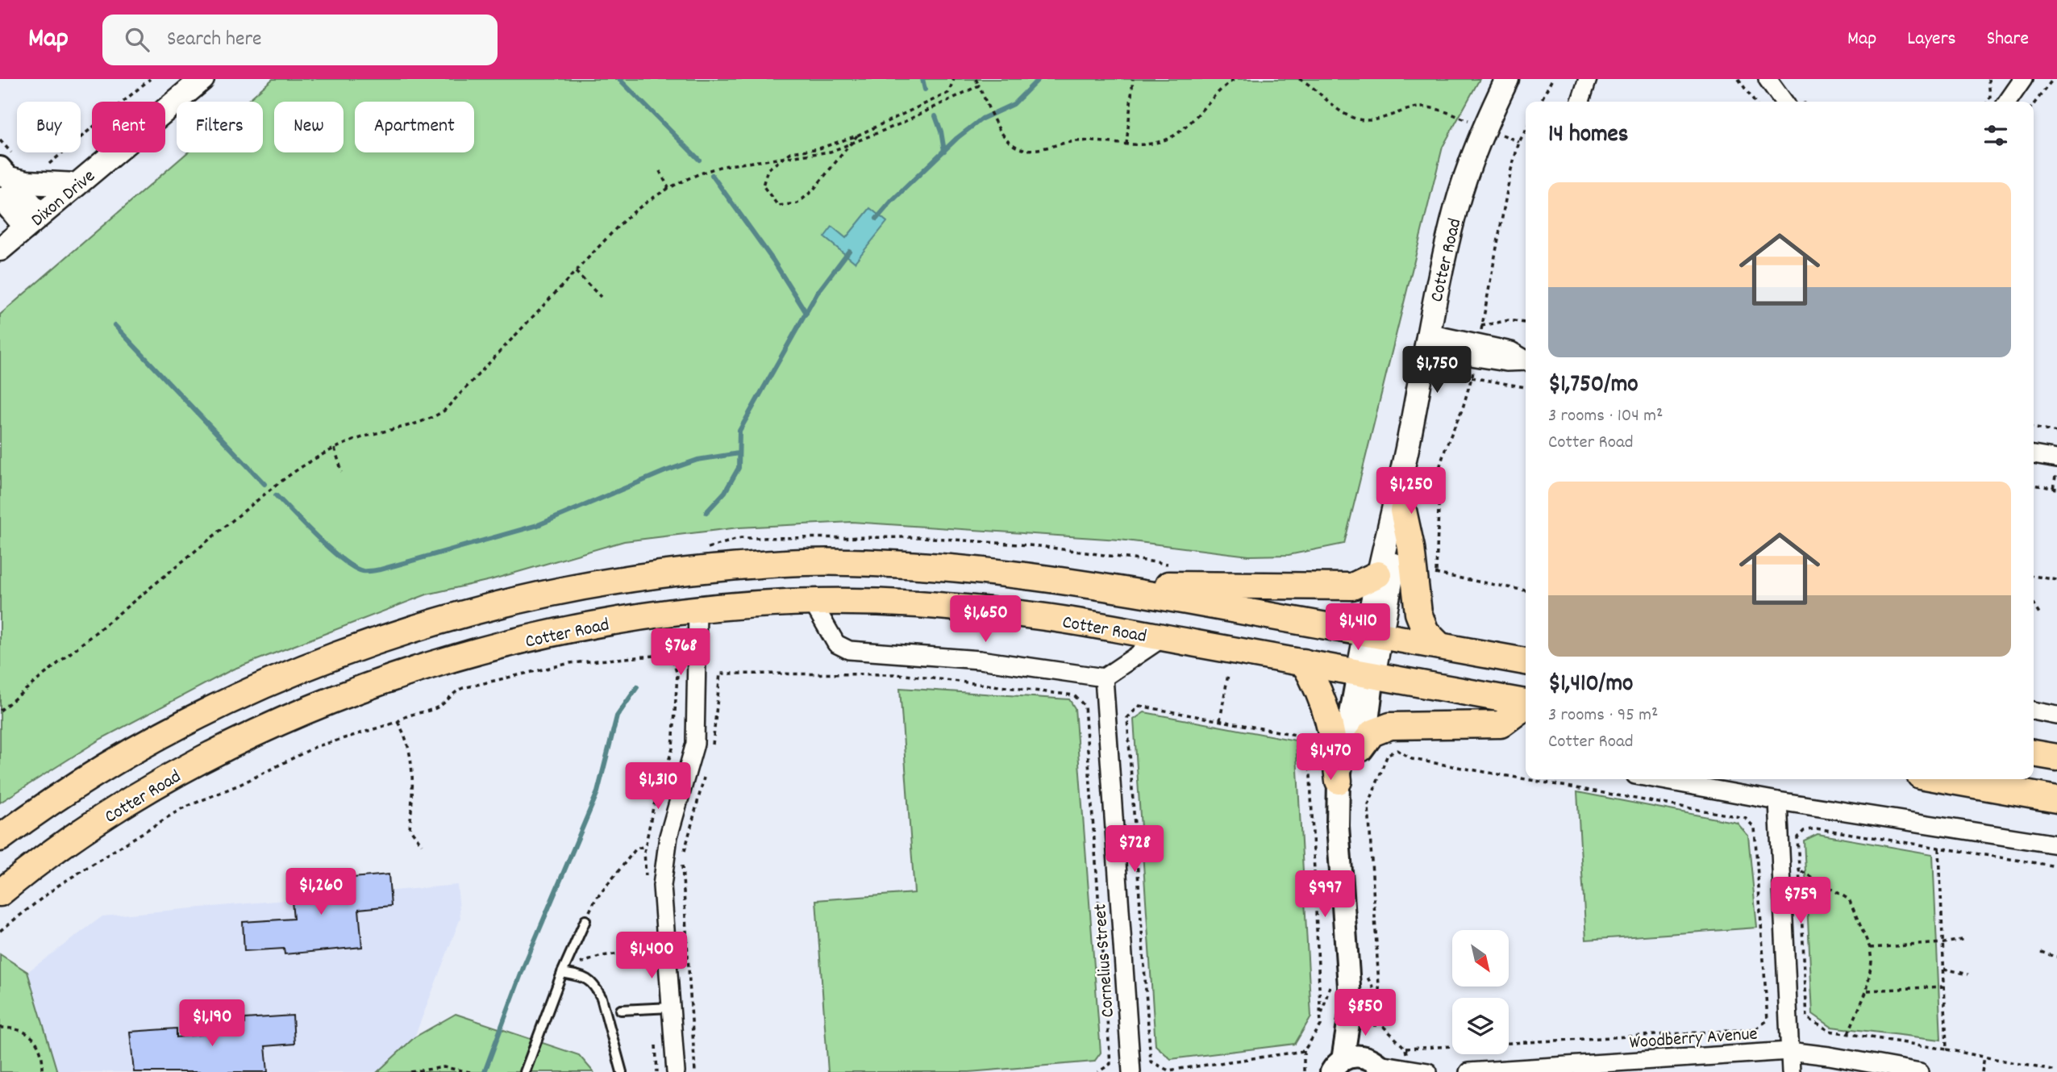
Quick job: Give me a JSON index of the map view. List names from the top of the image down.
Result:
{
  "streets": {
    "main road": ["Dixon Drive", "Cotter Road"],
    "street": ["Cornelius Street", "Woodberry Avenue"]
  },
  "north": "bottom right",
  "page": {
    "header": "Map",
    "search": "Search here",
    "nav": ["Map", "Layers", "Share"],
    "chip": [
      "Buy",
      "Rent",
      "Filters",
      "New",
      "Apartment"
    ],
    "heading": "14 homes",
    "list": [
      {
        "name": "$1,750/mo",
        "note": "3 rooms · 104 m² · Cotter Road"
      },
      {
        "name": "$1,410/mo",
        "note": "3 rooms · 95 m² · Cotter Road"
      }
    ],
    "price": [
      "$1,750",
      "$1,250",
      "$1,650",
      "$1,410",
      "$768",
      "$1,470",
      "$1,310",
      "$728",
      "$1,260",
      "$997",
      "$759",
      "$1,400",
      "$850",
      "$1,190"
    ]
  }
}
